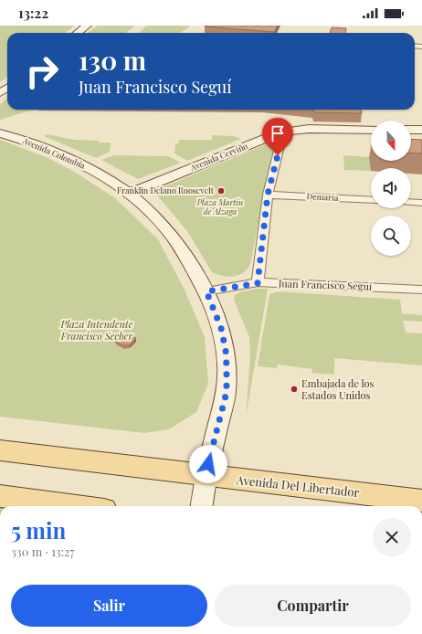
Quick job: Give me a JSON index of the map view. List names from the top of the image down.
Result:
{
  "streets": {
    "main road": ["Avenida Colombia", "Avenida Cerviño", "Avenida Del Libertador"],
    "street": ["Demaría", "Juan Francisco Seguí"]
  },
  "crossings": [
    ["Avenida Colombia", "Avenida Cerviño"],
    ["Avenida Colombia", "Juan Francisco Seguí"],
    ["Avenida Colombia", "Avenida Del Libertador"]
  ],
  "parks": ["Plaza Martín de Alzaga", "Plaza Intendente Francisco Seeber"],
  "places": ["Franklin Delano Roosevelt", "Embajada de los Estados Unidos"],
  "north": "bottom",
  "page": {
    "status": "13:22",
    "turn": ["130 m", "Juan Francisco Seguí"],
    "heading": ["5 min", "330 m · 13:27"],
    "buttons": ["Salir", "Compartir"]
  }
}
